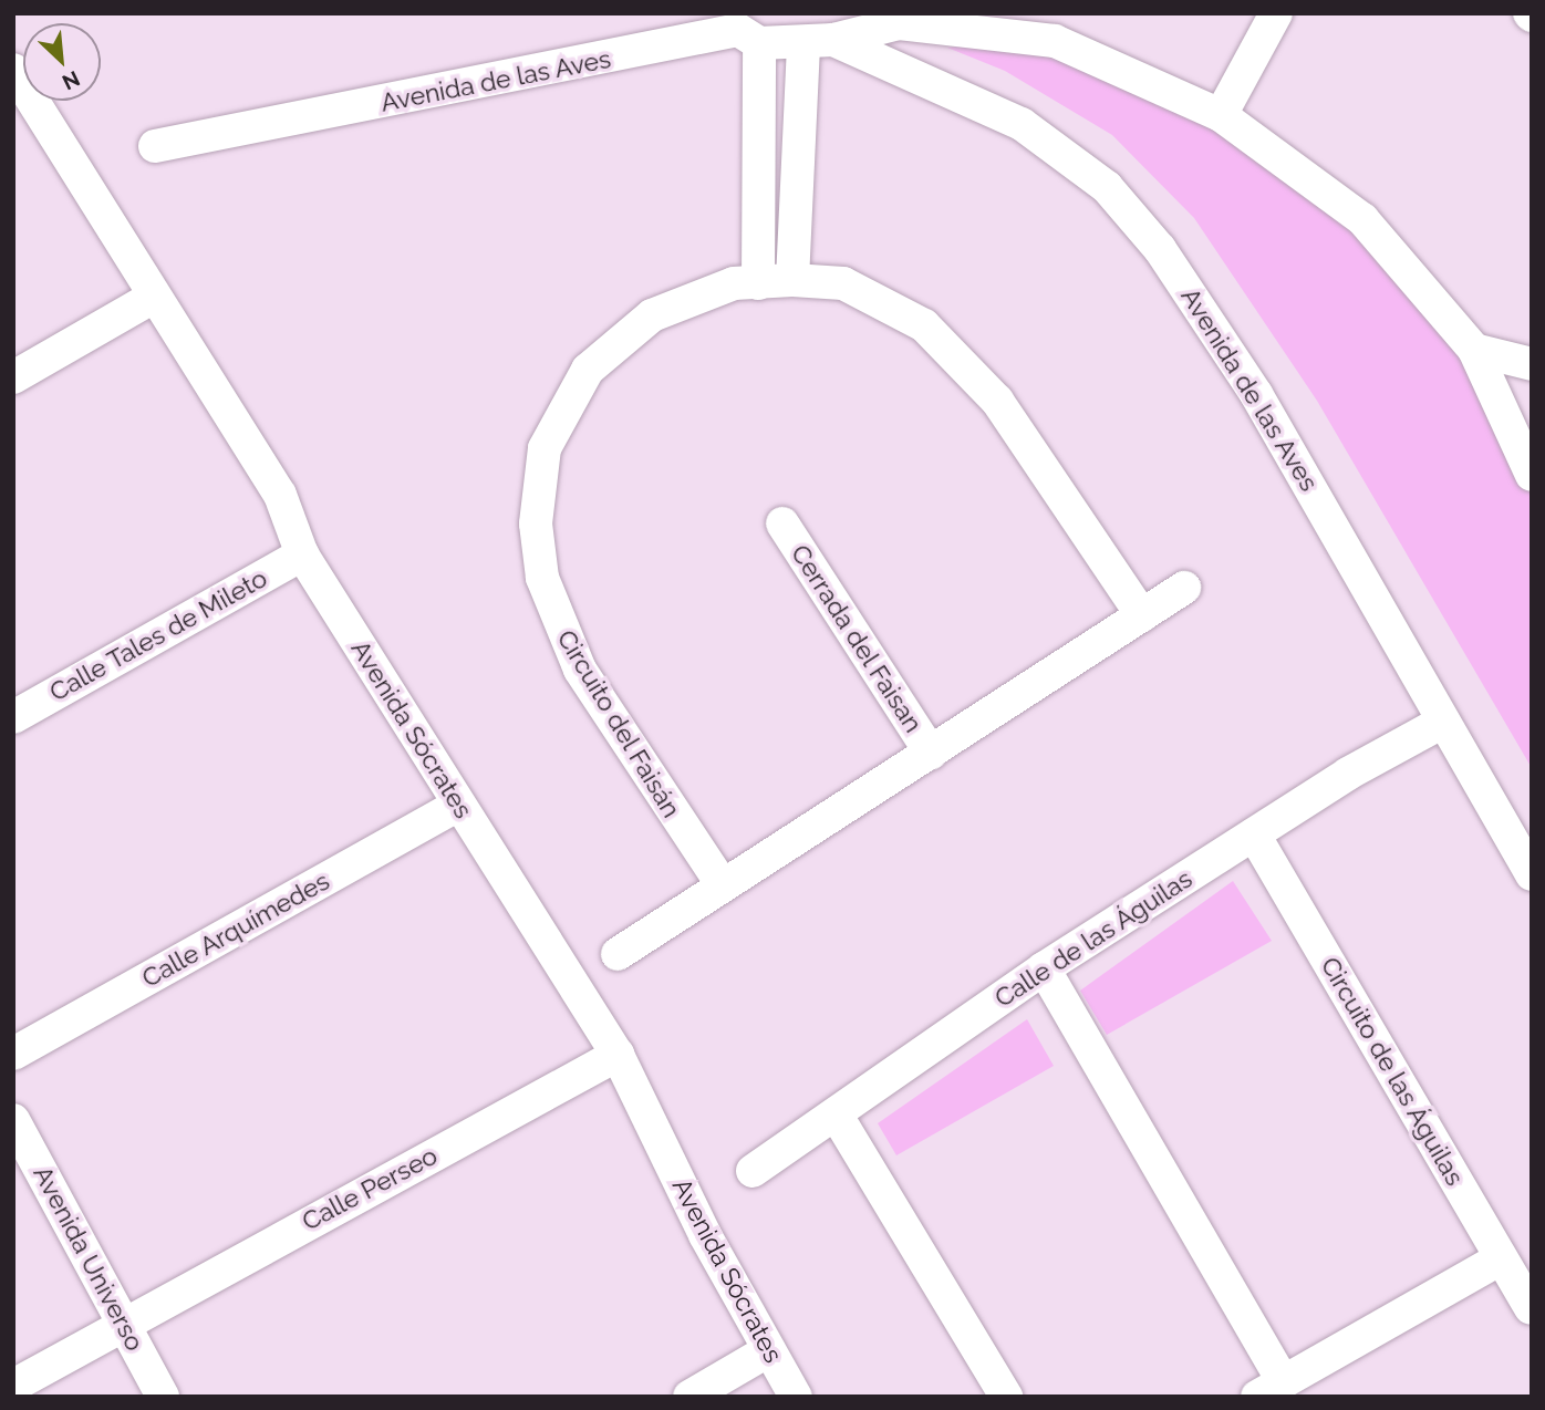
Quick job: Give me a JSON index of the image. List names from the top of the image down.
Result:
{
  "streets": {
    "street": [
      "Avenida de las Aves",
      "Calle Tales de Mileto",
      "Cerrada del Faisan",
      "Circuito del Faisán",
      "Avenida Sócrates",
      "Calle Arquímedes",
      "Calle de las Águilas",
      "Circuito de las Águilas",
      "Calle Perseo",
      "Avenida Universo"
    ]
  },
  "crossings": [
    ["Avenida de las Aves", "Calle de las Águilas"],
    ["Calle Tales de Mileto", "Avenida Sócrates"],
    ["Avenida Sócrates", "Calle Arquímedes"],
    ["Avenida Sócrates", "Calle Perseo"],
    ["Calle de las Águilas", "Circuito de las Águilas"],
    ["Calle Perseo", "Avenida Universo"]
  ],
  "north": "bottom right"
}
